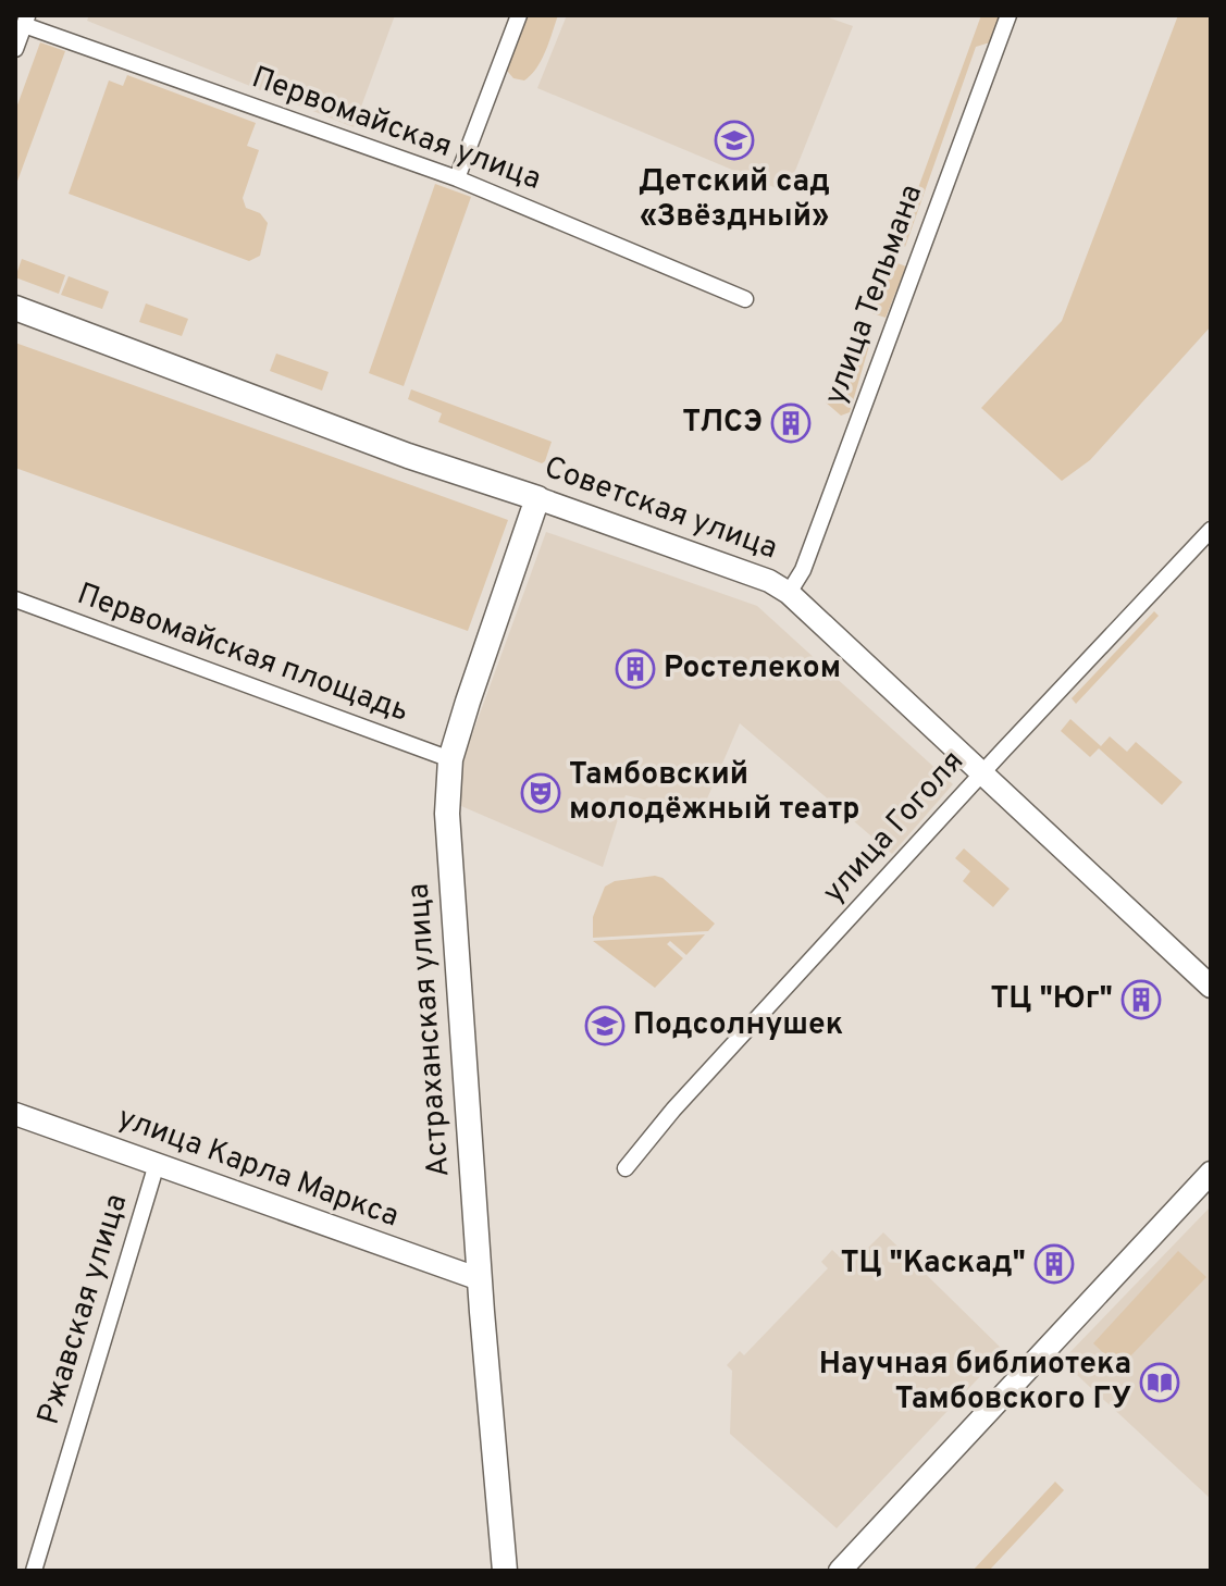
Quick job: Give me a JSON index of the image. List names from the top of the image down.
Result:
{
  "streets": {
    "main road": ["Советская улица", "Астраханская улица", "улица Карла Маркса"],
    "street": [
      "Первомайская улица",
      "улица Тельмана",
      "Первомайская площадь",
      "улица Гоголя",
      "Ржавская улица"
    ]
  },
  "crossings": [
    ["улица Тельмана", "Советская улица"],
    ["Советская улица", "улица Гоголя"],
    ["Советская улица", "Астраханская улица"],
    ["Первомайская площадь", "Астраханская улица"],
    ["Астраханская улица", "улица Карла Маркса"],
    ["улица Карла Маркса", "Ржавская улица"]
  ],
  "places": {
    "school or university": ["Детский сад «Звёздный»", "Подсолнушек"],
    "building": [
      "ТЛСЭ",
      "Ростелеком",
      "ТЦ \"Юг\"",
      "ТЦ \"Каскад\""
    ],
    "theatre": ["Тамбовский молодёжный театр"],
    "library": ["Научная библиотека Тамбовского ГУ"]
  }
}
